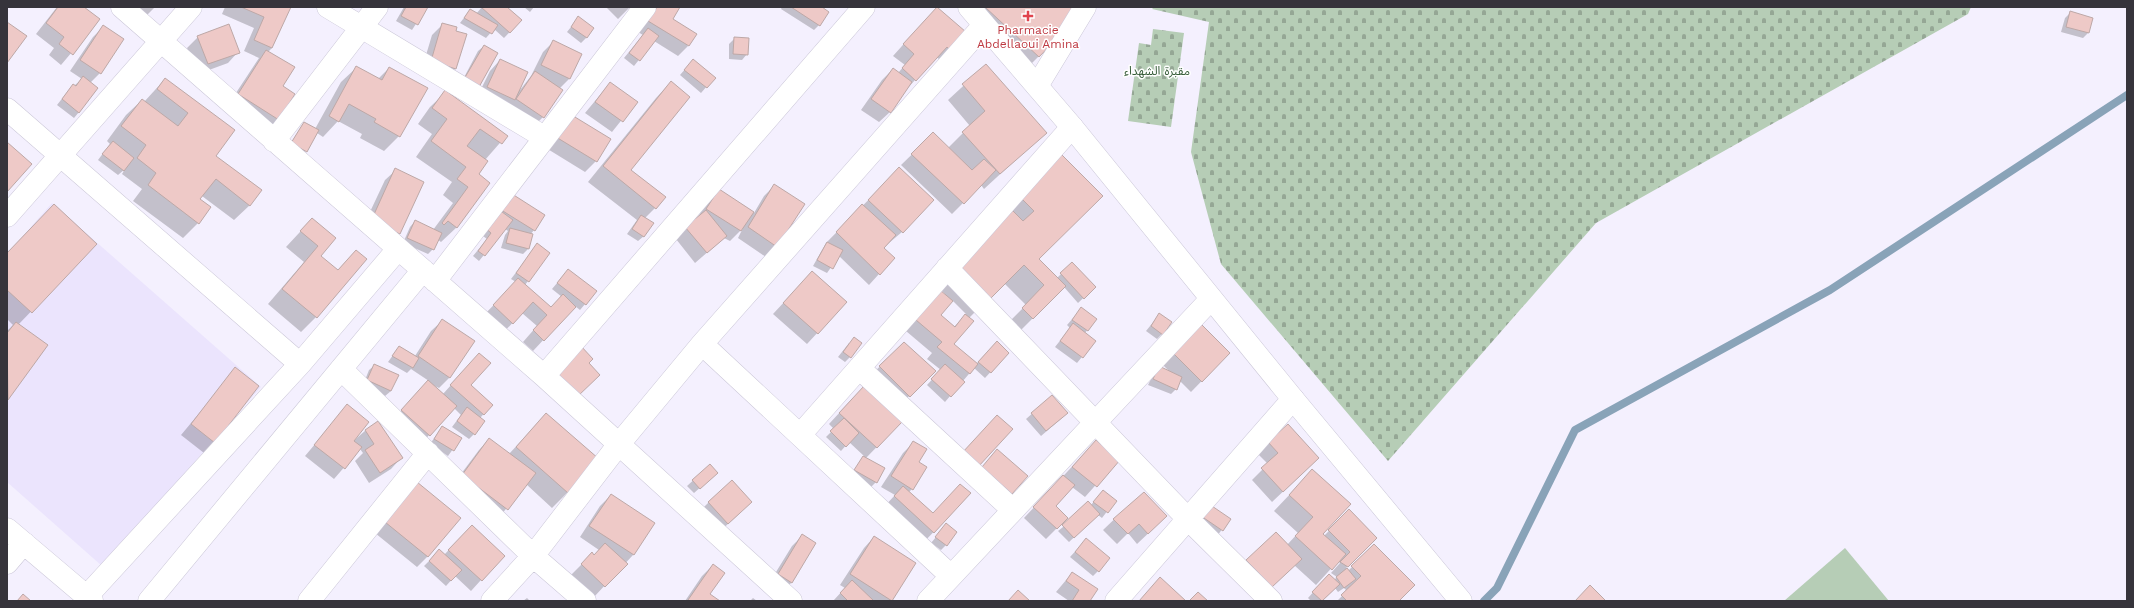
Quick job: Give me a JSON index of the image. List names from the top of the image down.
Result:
{
  "parks": ["مقبرة الشهداء"],
  "places": {
    "health": ["Pharmacie Abdellaoui Amina"]
  }
}
